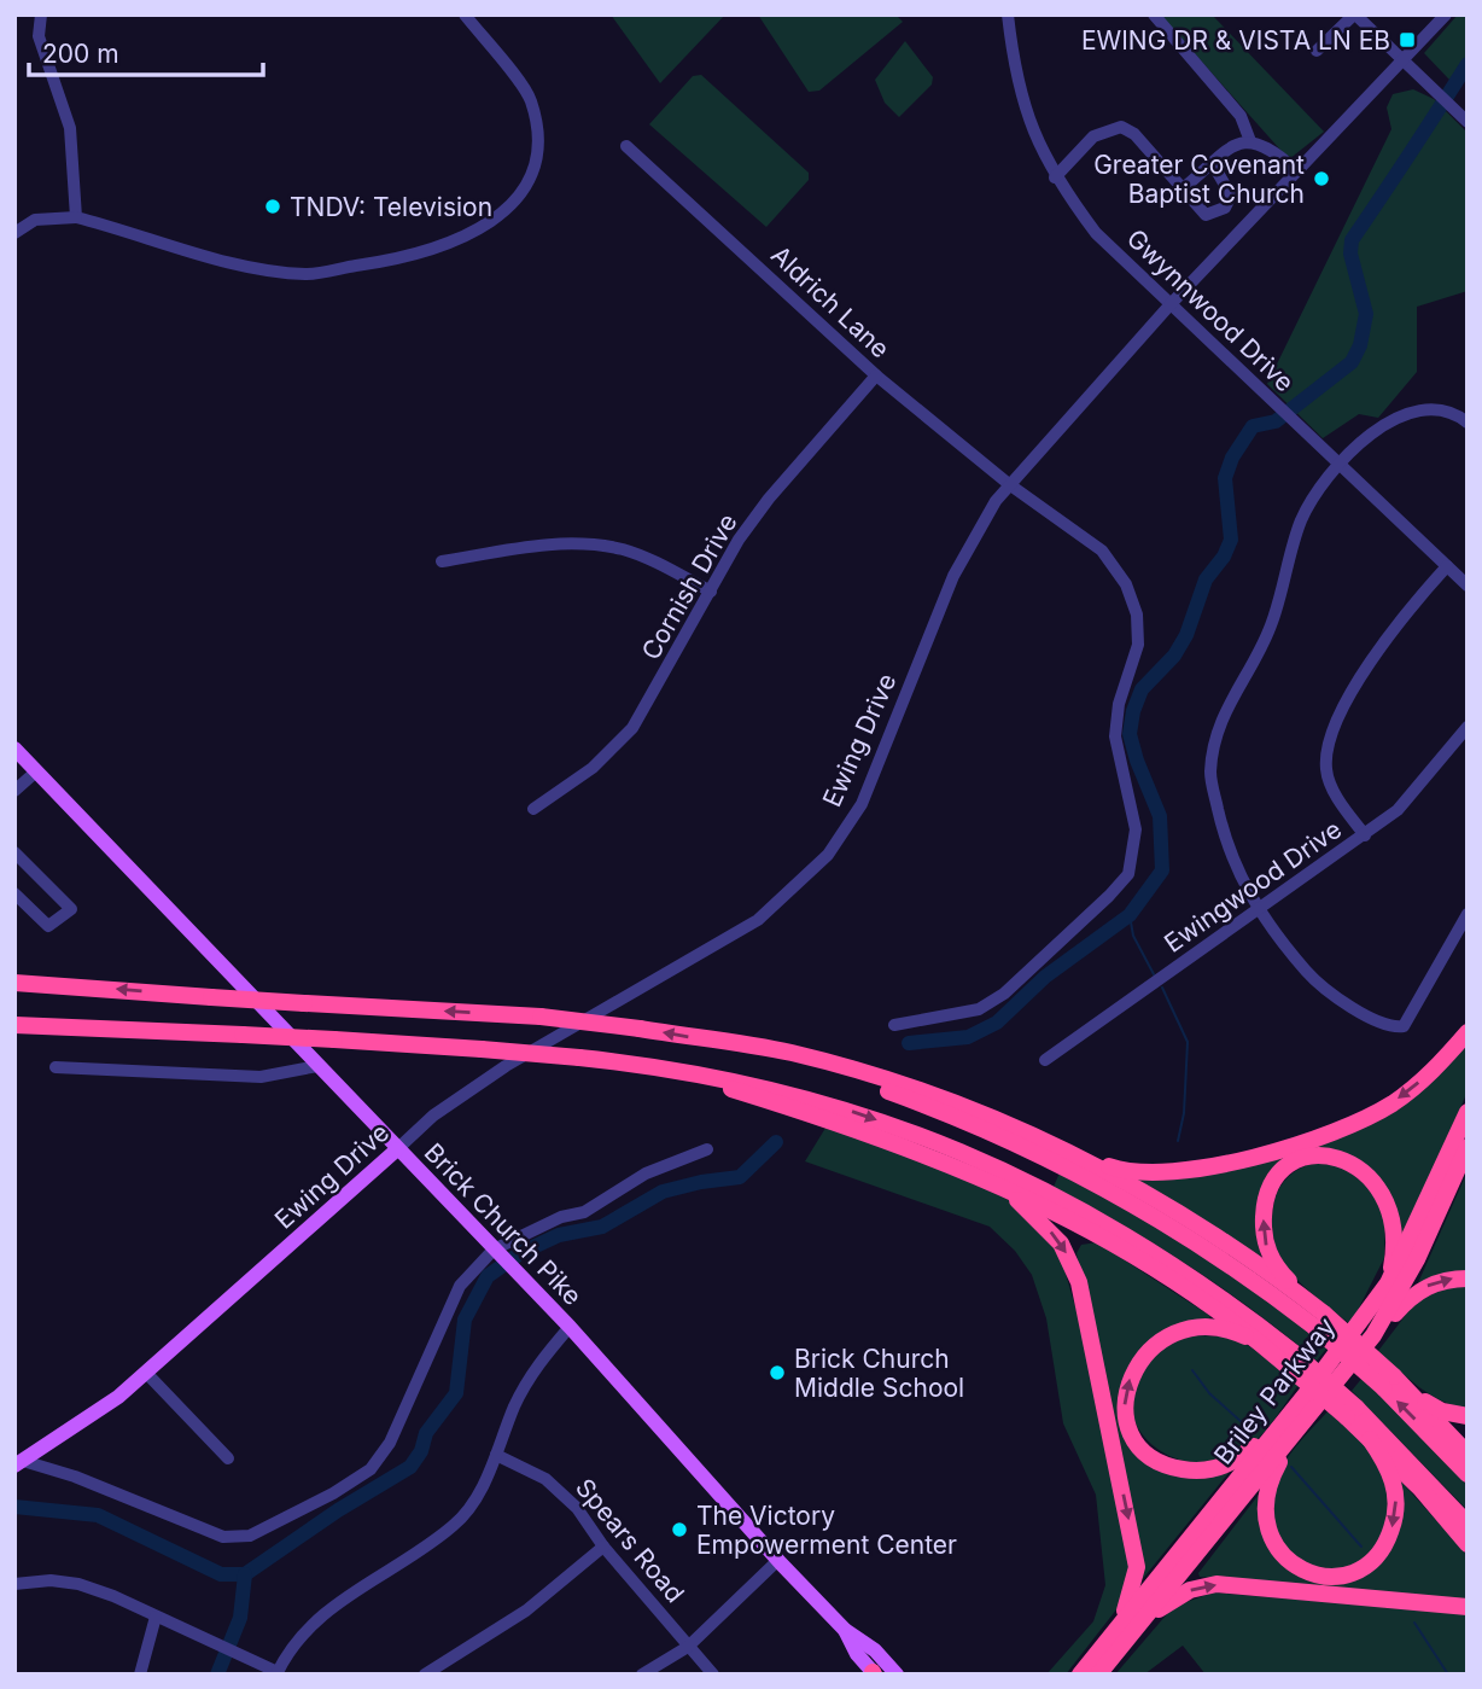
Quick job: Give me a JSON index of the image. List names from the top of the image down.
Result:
{
  "streets": {
    "highway": ["Briley Parkway"],
    "main road": ["Ewing Drive", "Brick Church Pike"],
    "street": [
      "Aldrich Lane",
      "Gwynnwood Drive",
      "Cornish Drive",
      "Ewingwood Drive",
      "Spears Road"
    ]
  },
  "crossings": [
    ["Aldrich Lane", "Cornish Drive"],
    ["Aldrich Lane", "Ewing Drive"],
    ["Gwynnwood Drive", "Ewing Drive"],
    ["Ewing Drive", "Brick Church Pike"]
  ],
  "places": {
    "transit": ["EWING DR & VISTA LN EB"],
    "other": [
      "Greater Covenant Baptist Church",
      "TNDV: Television",
      "Brick Church Middle School",
      "The Victory Empowerment Center"
    ]
  },
  "scale_bar": "200 m"
}
